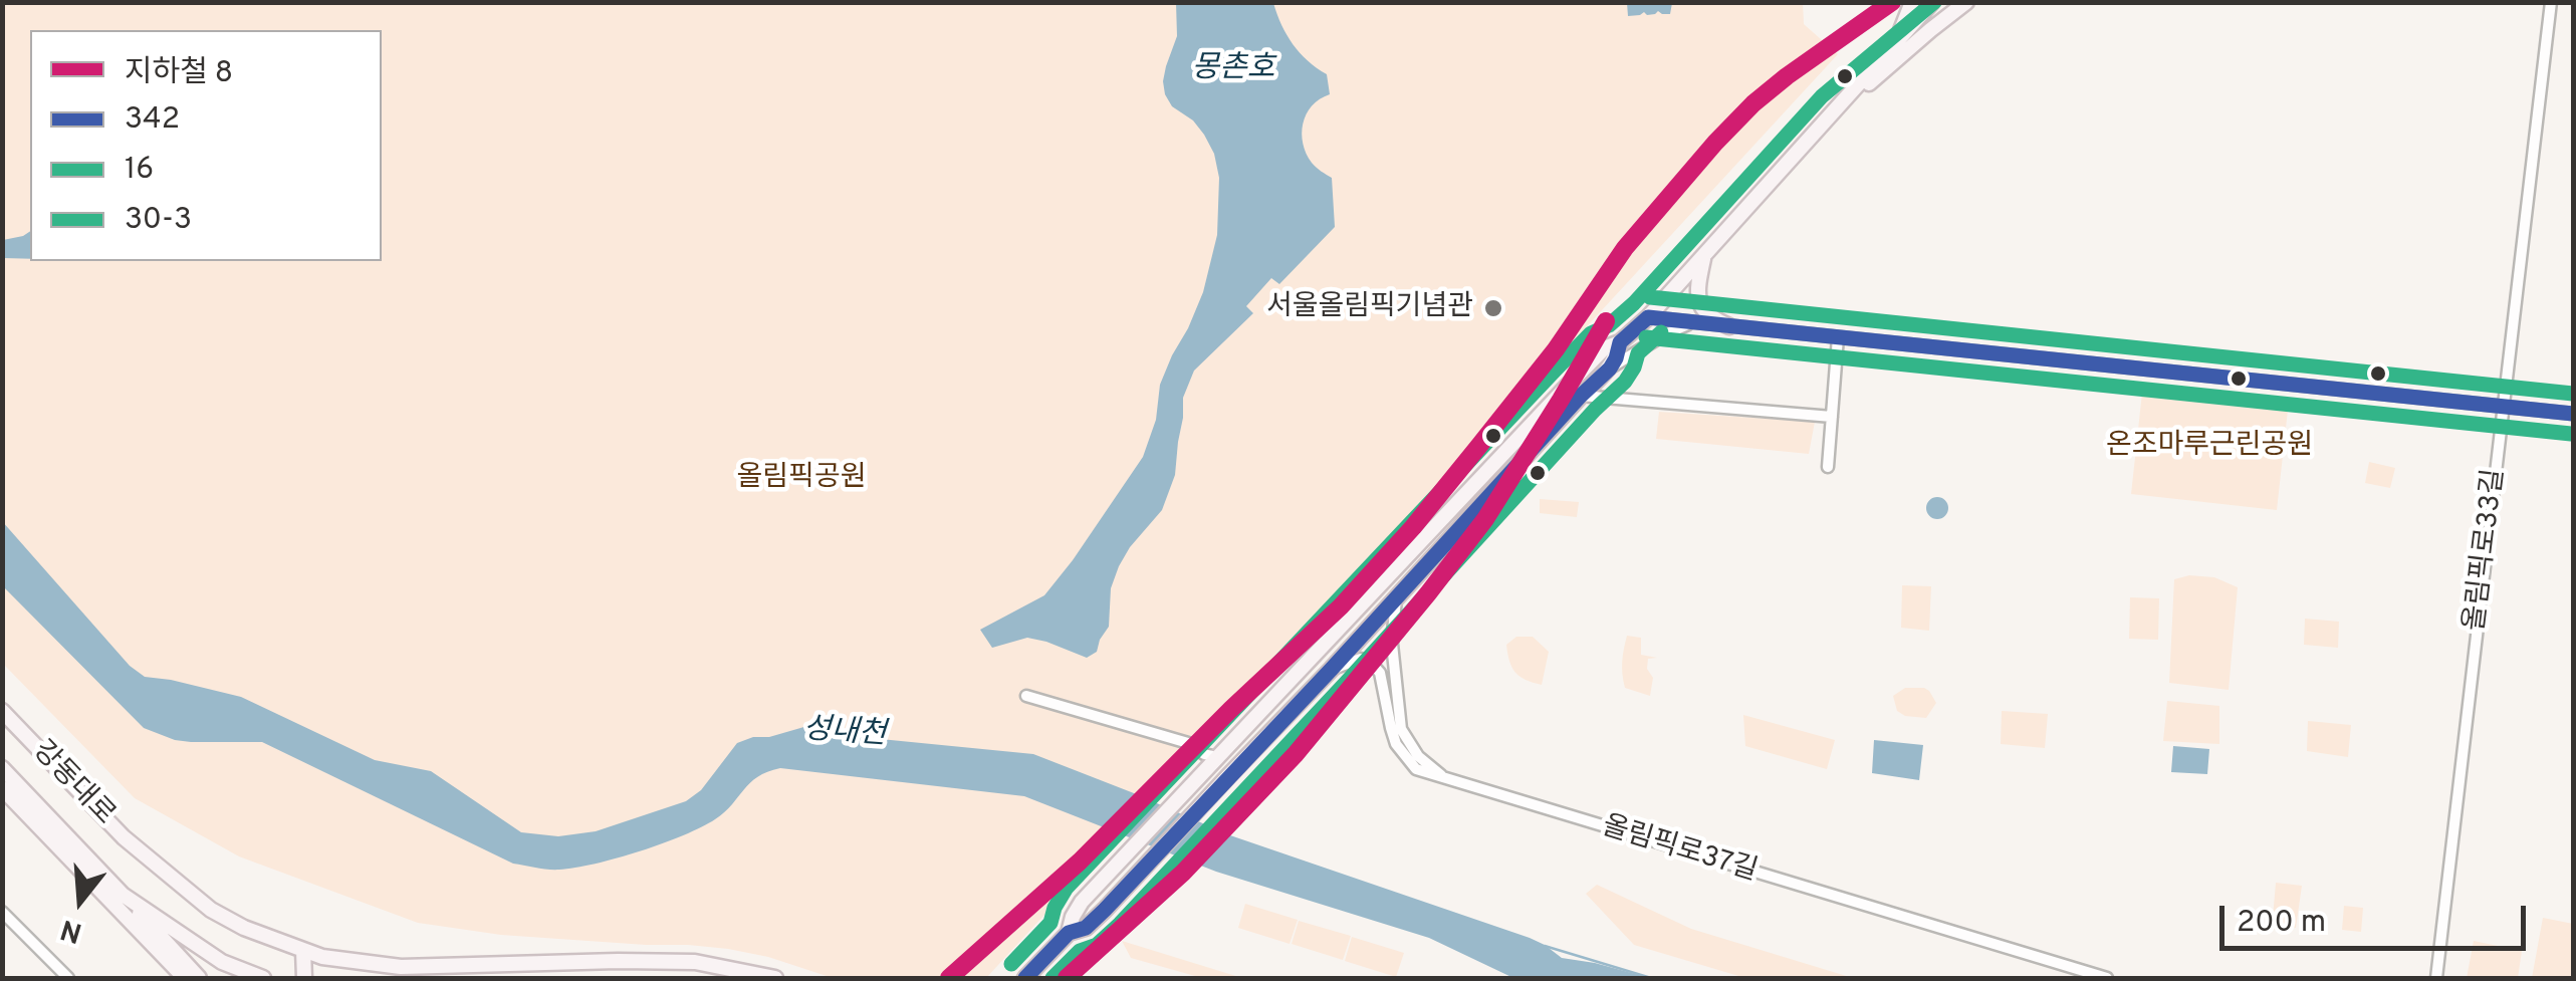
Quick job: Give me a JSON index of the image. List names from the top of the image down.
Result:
{
  "streets": {
    "main road": ["강동대로"],
    "street": ["올림픽로33길", "올림픽로37길"]
  },
  "water": ["몽촌호", "성내천"],
  "parks": ["온조마루근린공원", "올림픽공원"],
  "places": ["서울올림픽기념관"],
  "lines": [
    "metro line 8",
    "transit line 30-3",
    "transit line 342",
    "transit line 16"
  ],
  "legend": [
    "지하철 8",
    "342",
    "16",
    "30-3"
  ],
  "scale_bar": "200 m",
  "north": "bottom"
}
